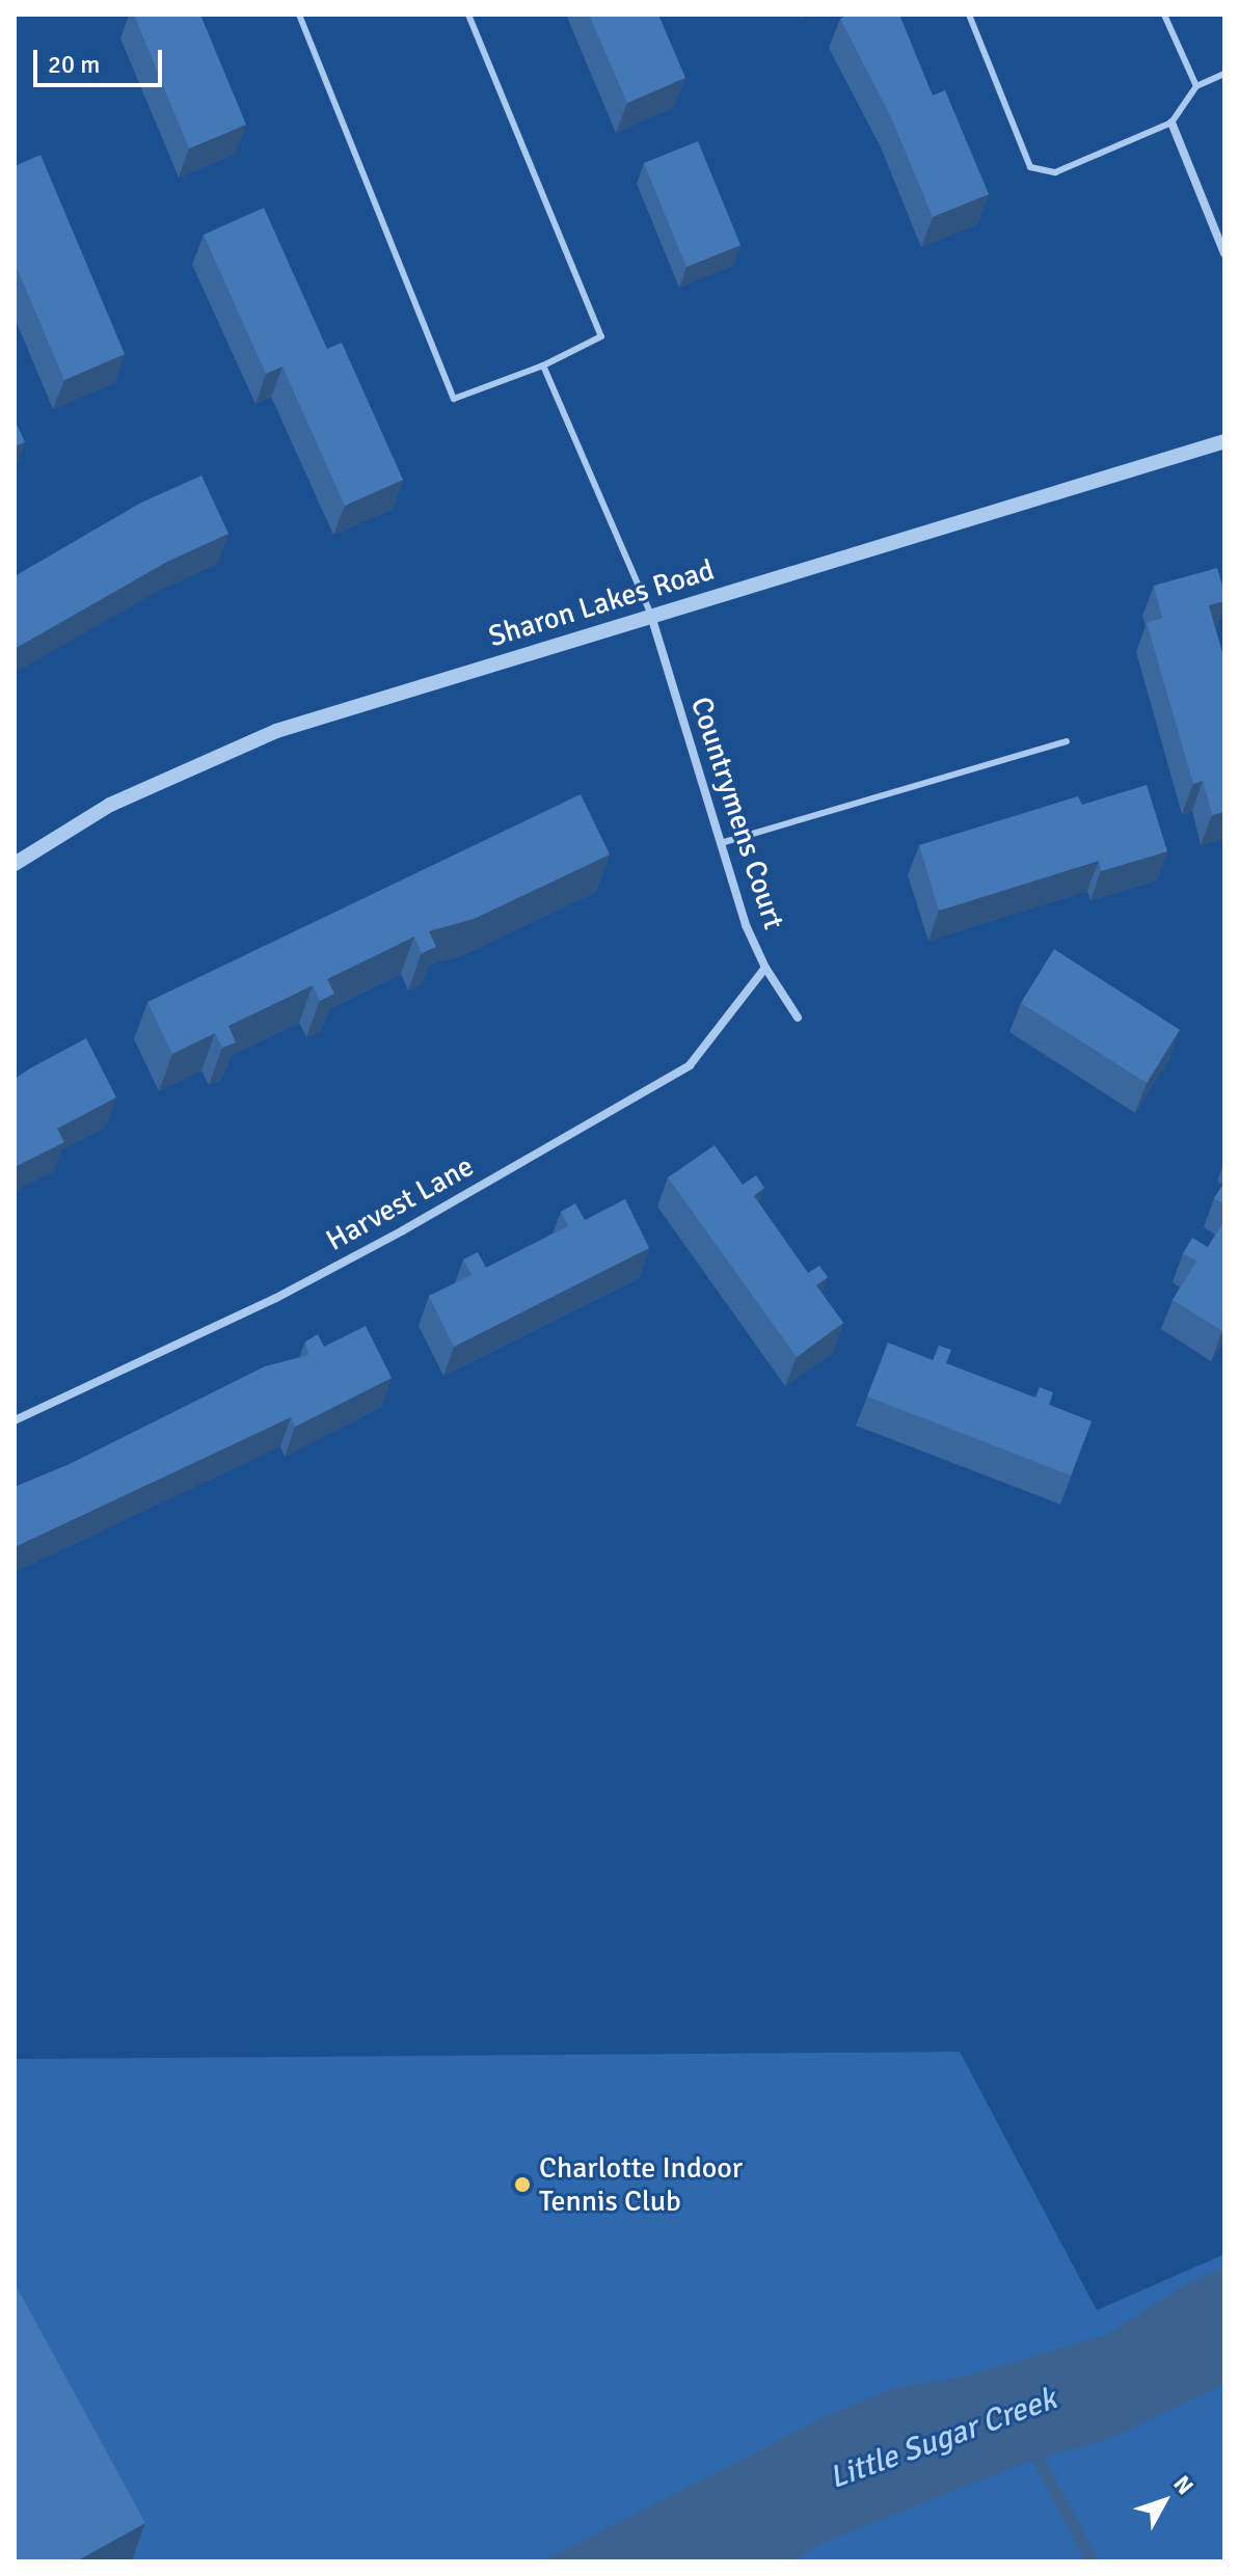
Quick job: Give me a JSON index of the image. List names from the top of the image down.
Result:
{
  "streets": {
    "street": ["Sharon Lakes Road", "Countrymens Court", "Harvest Lane"]
  },
  "crossings": [
    ["Sharon Lakes Road", "Countrymens Court"],
    ["Countrymens Court", "Harvest Lane"]
  ],
  "water": ["Little Sugar Creek"],
  "places": ["Charlotte Indoor Tennis Club"],
  "scale_bar": "20 m",
  "north": "top right"
}
